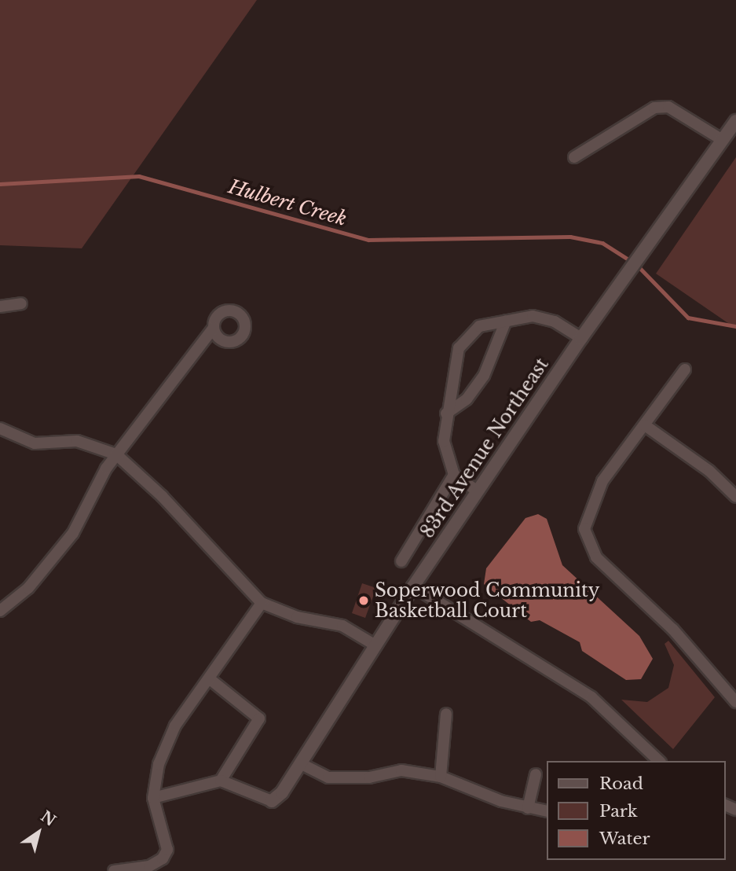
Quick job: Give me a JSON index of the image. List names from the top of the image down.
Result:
{
  "streets": {
    "street": ["83rd Avenue Northeast"]
  },
  "water": ["Hulbert Creek"],
  "places": ["Soperwood Community Basketball Court"],
  "legend": ["Road", "Park", "Water"],
  "north": "top right"
}
